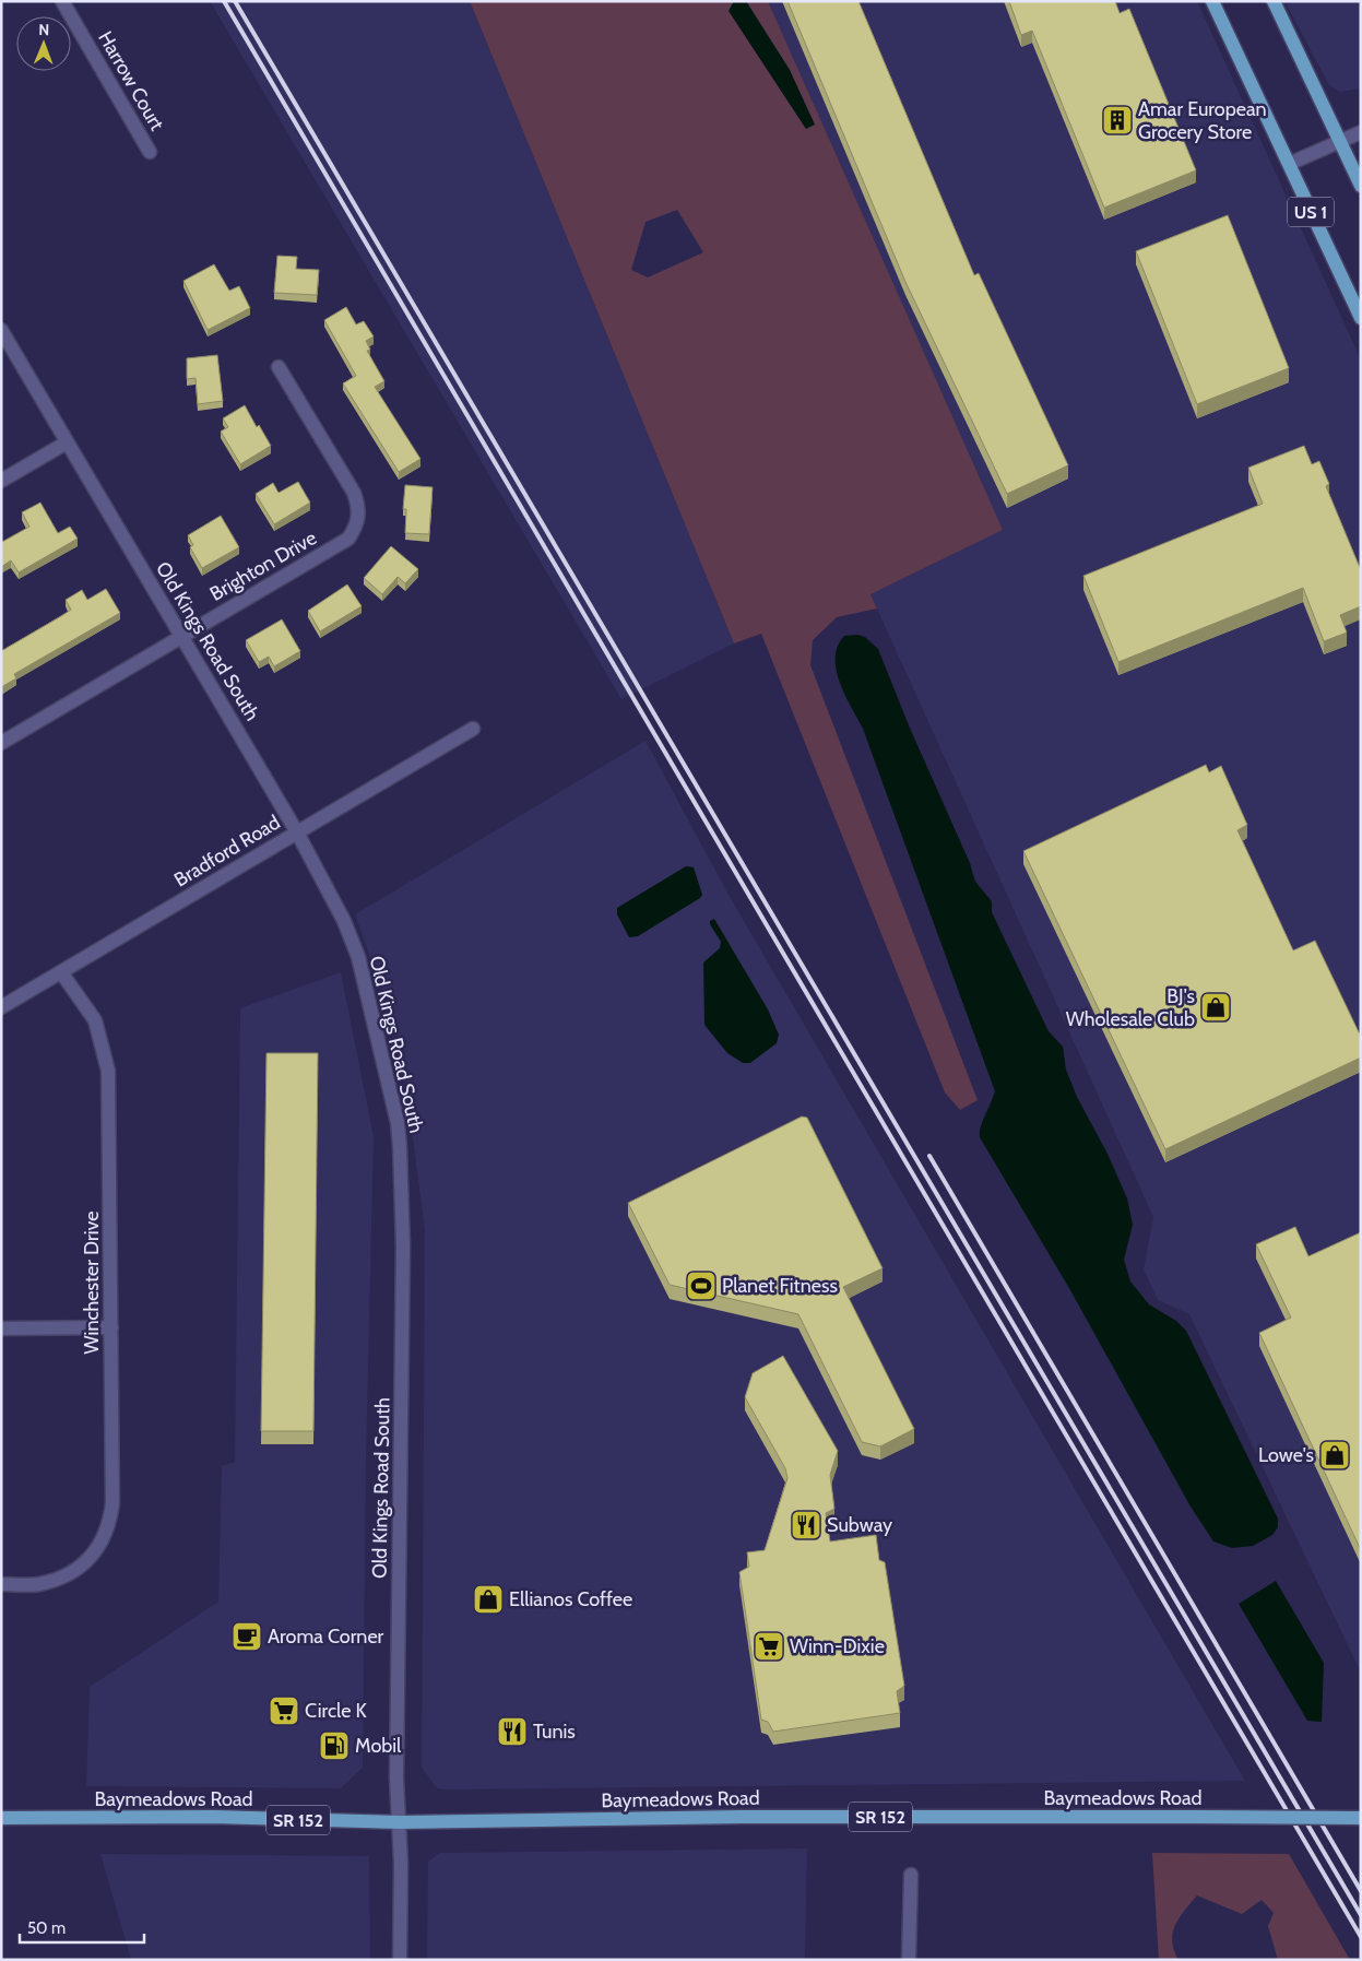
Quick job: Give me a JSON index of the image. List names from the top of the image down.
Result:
{
  "streets": {
    "main road": ["US 1", "Baymeadows Road", "SR 152"],
    "street": [
      "Harrow Court",
      "Brighton Drive",
      "Old Kings Road South",
      "Bradford Road",
      "Winchester Drive"
    ]
  },
  "crossings": [
    ["Brighton Drive", "Old Kings Road South"],
    ["Old Kings Road South", "Bradford Road"],
    ["Old Kings Road South", "Baymeadows Road"],
    ["Bradford Road", "Winchester Drive"]
  ],
  "places": {
    "building": ["Amar European Grocery Store"],
    "shop": ["BJ's Wholesale Club", "Lowe's", "Ellianos Coffee"],
    "sports": ["Planet Fitness"],
    "restaurant": ["Subway", "Tunis"],
    "cafe": ["Aroma Corner"],
    "supermarket": ["Winn-Dixie", "Circle K"],
    "fuel station": ["Mobil"]
  },
  "scale_bar": "50 m",
  "north": "top"
}
